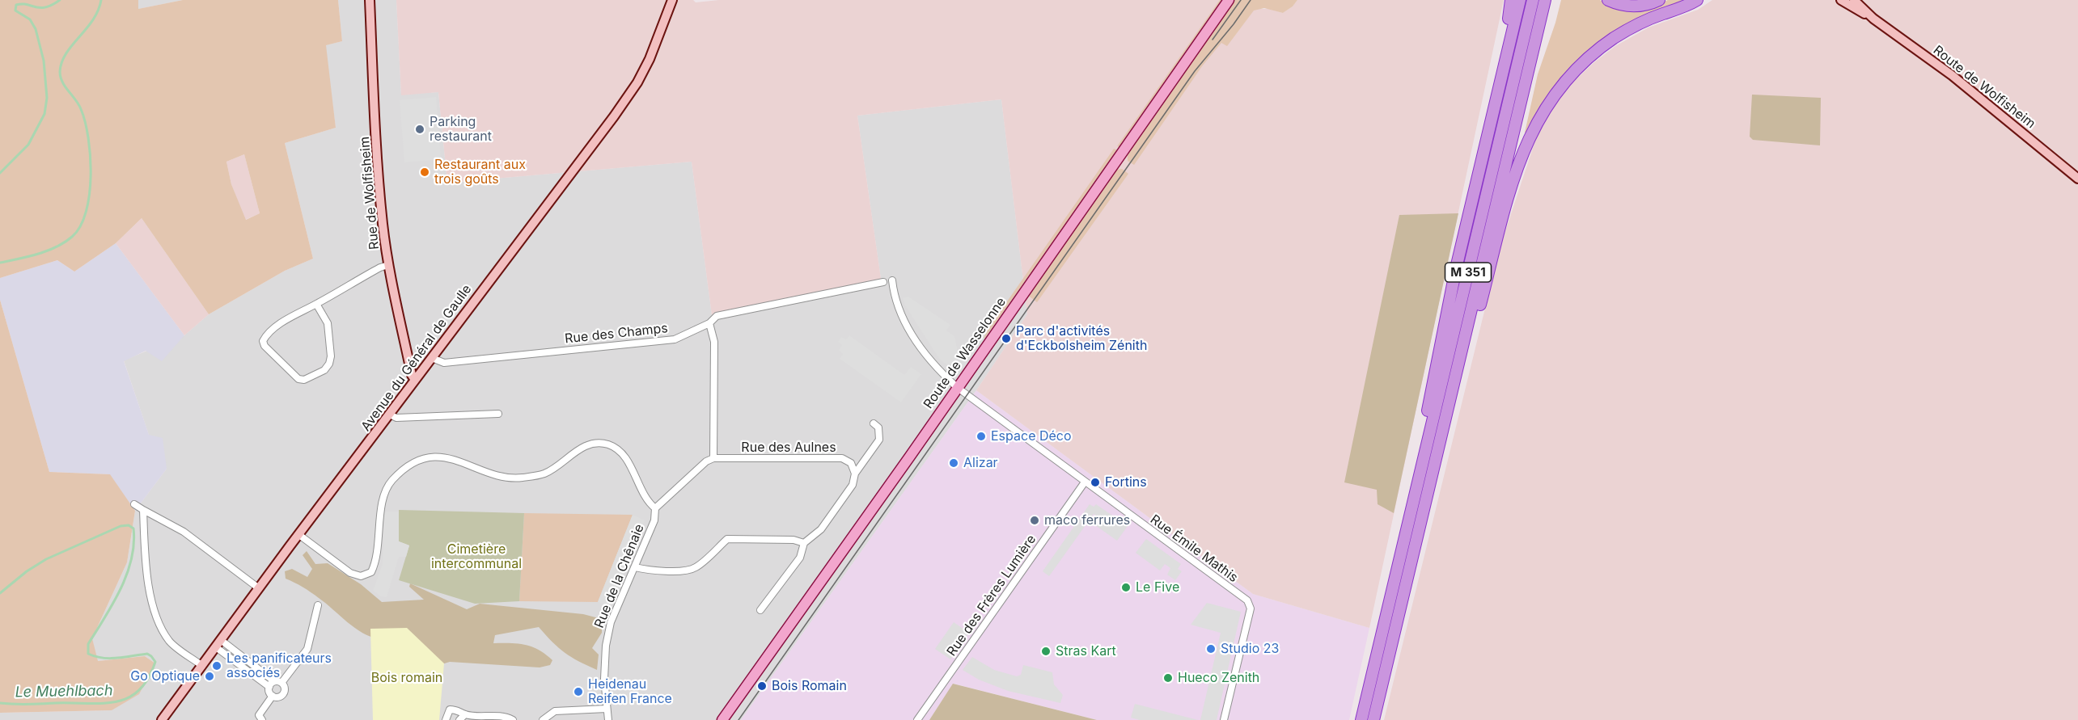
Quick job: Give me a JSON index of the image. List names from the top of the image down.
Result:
{
  "streets": {
    "highway": ["M 351"],
    "main road": [
      "Route de Wolfisheim",
      "Rue de Wolfisheim",
      "Route de Wasselonne",
      "Avenue du Général de Gaulle"
    ],
    "street": [
      "Rue des Champs",
      "Rue des Aulnes",
      "Rue Émile Mathis",
      "Rue de la Chênaie",
      "Rue des Frères Lumière"
    ]
  },
  "crossings": [
    ["Rue de Wolfisheim", "Avenue du Général de Gaulle"],
    ["Rue des Champs", "Avenue du Général de Gaulle"],
    ["Route de Wasselonne", "Rue Émile Mathis"],
    ["Rue Émile Mathis", "Rue des Frères Lumière"]
  ],
  "water": ["Le Muehlbach"],
  "parks": ["Cimetière intercommunal", "Bois romain"],
  "places": [
    "Parking restaurant",
    "Restaurant aux trois goûts",
    "Parc d'activités d'Eckbolsheim Zénith",
    "Espace Déco",
    "Alizar",
    "Fortins",
    "maco ferrures",
    "Le Five",
    "Studio 23",
    "Stras Kart",
    "Les panificateurs associés",
    "Go Optique",
    "Hueco Zenith",
    "Bois Romain",
    "Heidenau Reifen France"
  ]
}
